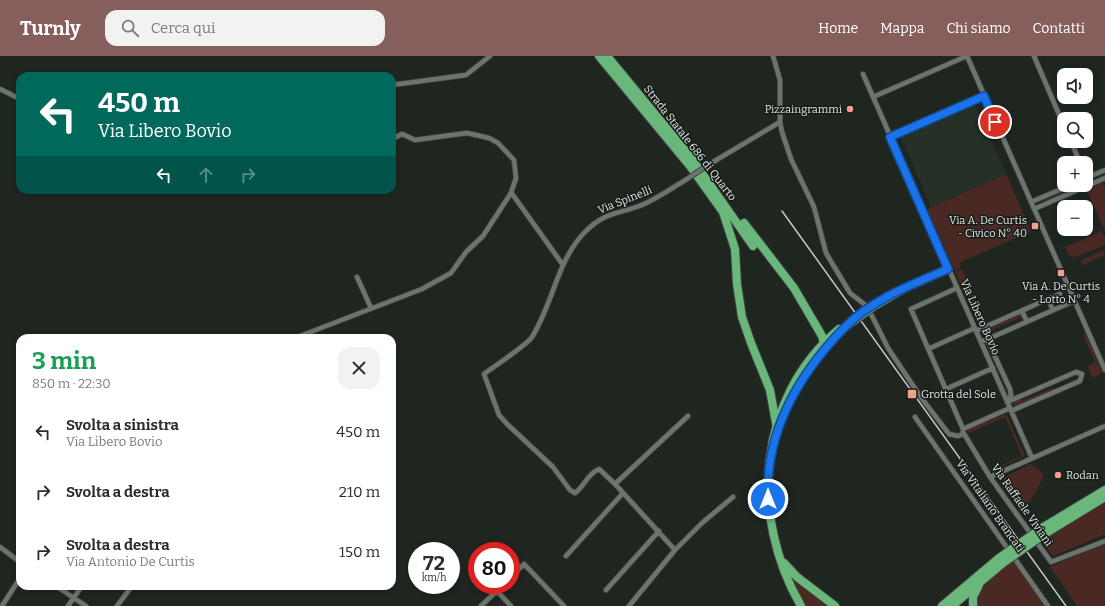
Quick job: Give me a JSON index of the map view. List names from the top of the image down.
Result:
{
  "streets": {
    "highway": ["Strada Statale 686 di Quarto"],
    "street": [
      "Via Spinelli",
      "Via Libero Bovio",
      "Via Raffaele Viviani",
      "Via Vitaliano Brancati"
    ]
  },
  "crossings": [
    ["Via Libero Bovio", "Via Raffaele Viviani"]
  ],
  "places": {
    "other": ["Pizzaingrammi", "Rodan"],
    "transit": ["Via A. De Curtis - Civico N° 40", "Via A. De Curtis - Lotto N° 4", "Grotta del Sole"]
  },
  "page": {
    "header": "Turnly",
    "search": "Cerca qui",
    "nav": [
      "Home",
      "Mappa",
      "Chi siamo",
      "Contatti"
    ],
    "map_buttons": ["+", "−"],
    "turn": ["450 m", "Via Libero Bovio"],
    "heading": ["3 min", "850 m · 22:30"],
    "list": [
      {
        "name": "Svolta a sinistra",
        "note": "Via Libero Bovio",
        "value": "450 m"
      },
      {
        "name": "Svolta a destra",
        "value": "210 m"
      },
      {
        "name": "Svolta a destra",
        "note": "Via Antonio De Curtis",
        "value": "150 m"
      }
    ],
    "speed": "72 km/h",
    "limit": "80"
  }
}
